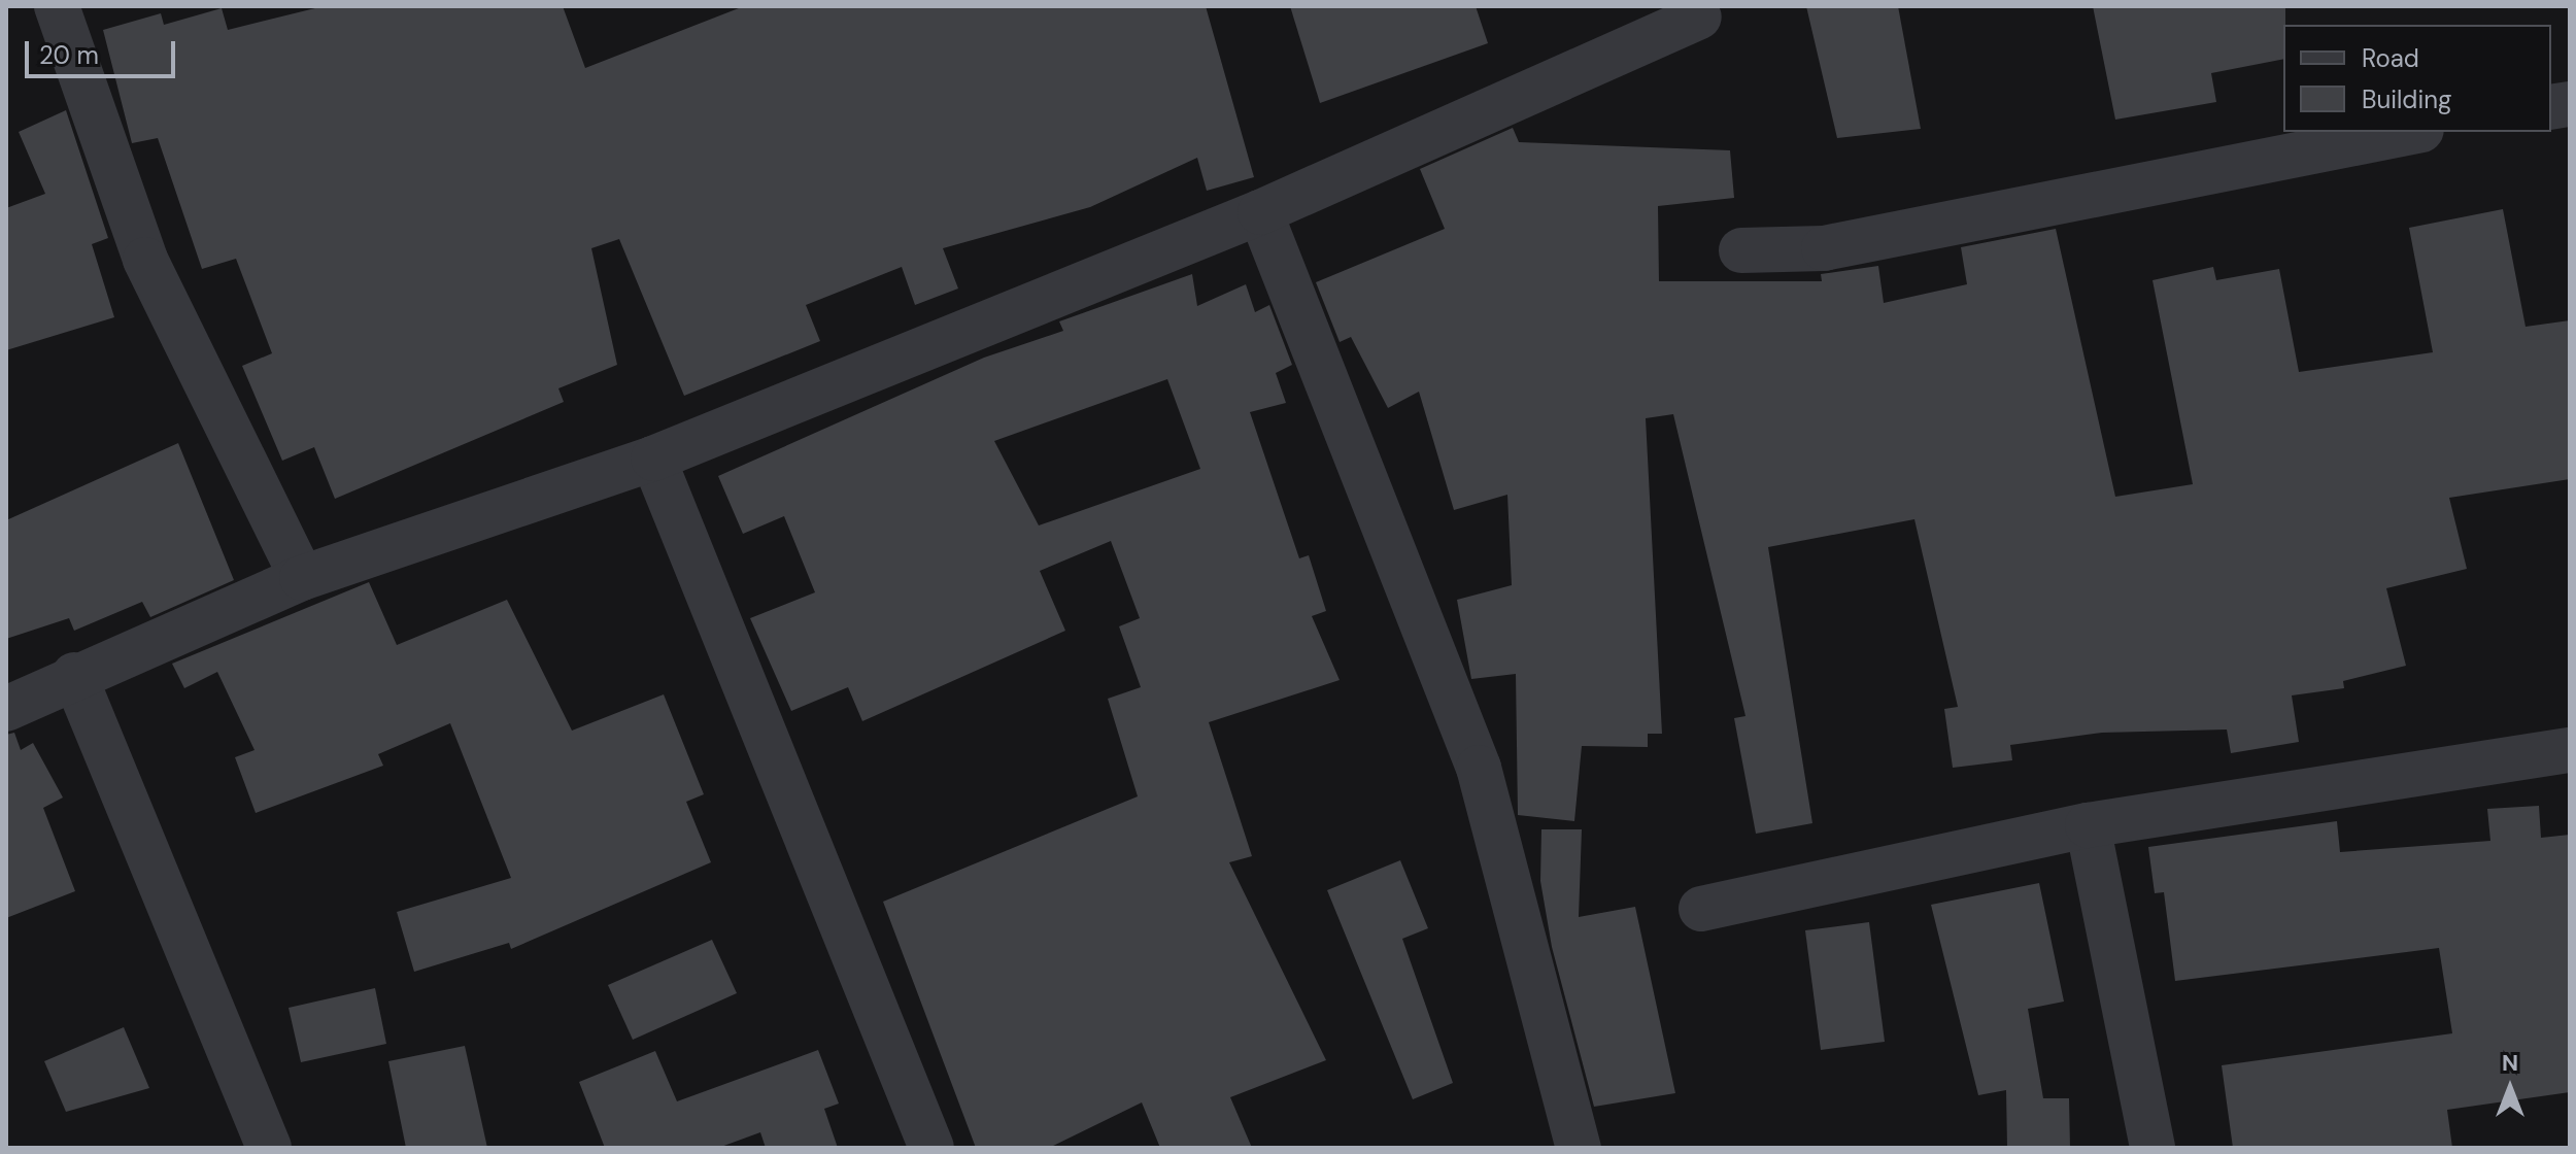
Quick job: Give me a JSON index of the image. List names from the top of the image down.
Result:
{
  "legend": ["Road", "Building"],
  "scale_bar": "20 m",
  "north": "top"
}
